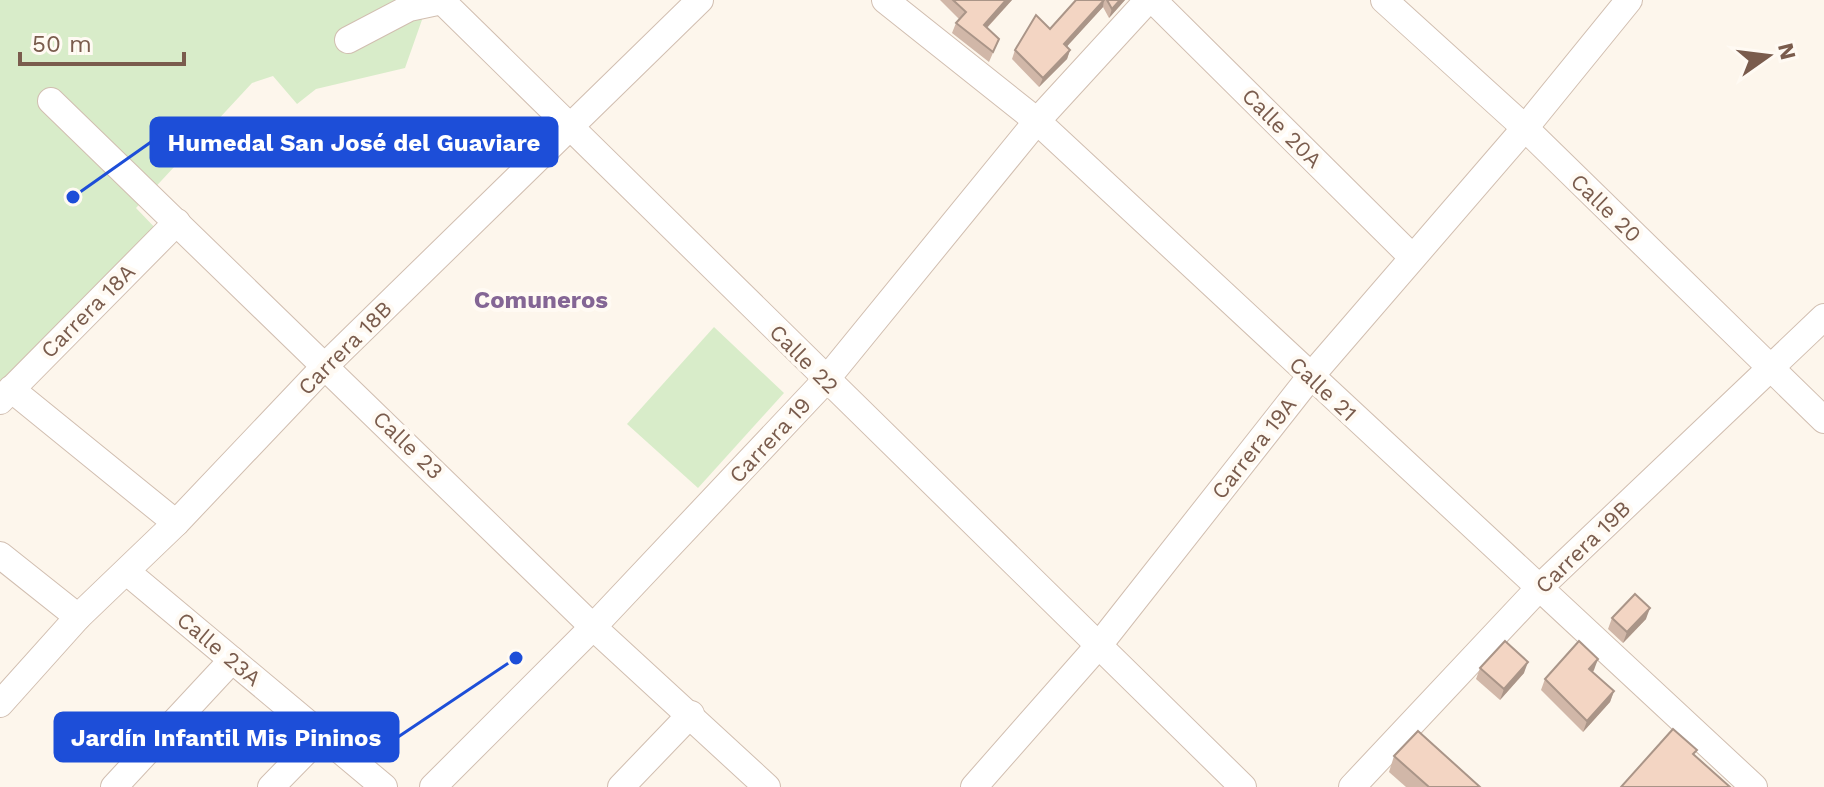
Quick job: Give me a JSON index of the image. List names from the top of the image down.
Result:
{
  "streets": {
    "street": [
      "Calle 20A",
      "Calle 20",
      "Carrera 18A",
      "Carrera 18B",
      "Calle 22",
      "Calle 21",
      "Carrera 19",
      "Calle 23",
      "Carrera 19A",
      "Carrera 19B",
      "Calle 23A"
    ]
  },
  "crossings": [
    ["Calle 20A", "Carrera 19"],
    ["Calle 20A", "Carrera 19A"],
    ["Calle 20", "Carrera 19A"],
    ["Calle 20", "Carrera 19B"],
    ["Carrera 18A", "Calle 23"],
    ["Carrera 18B", "Calle 22"],
    ["Carrera 18B", "Calle 23"],
    ["Carrera 18B", "Calle 23A"],
    ["Calle 22", "Carrera 19"],
    ["Calle 22", "Carrera 19A"],
    ["Calle 21", "Carrera 19"],
    ["Calle 21", "Carrera 19A"],
    ["Calle 21", "Carrera 19B"],
    ["Carrera 19", "Calle 23"]
  ],
  "districts": ["Comuneros"],
  "places": ["Humedal San José del Guaviare", "Jardín Infantil Mis Pininos"],
  "scale_bar": "50 m",
  "north": "right"
}
